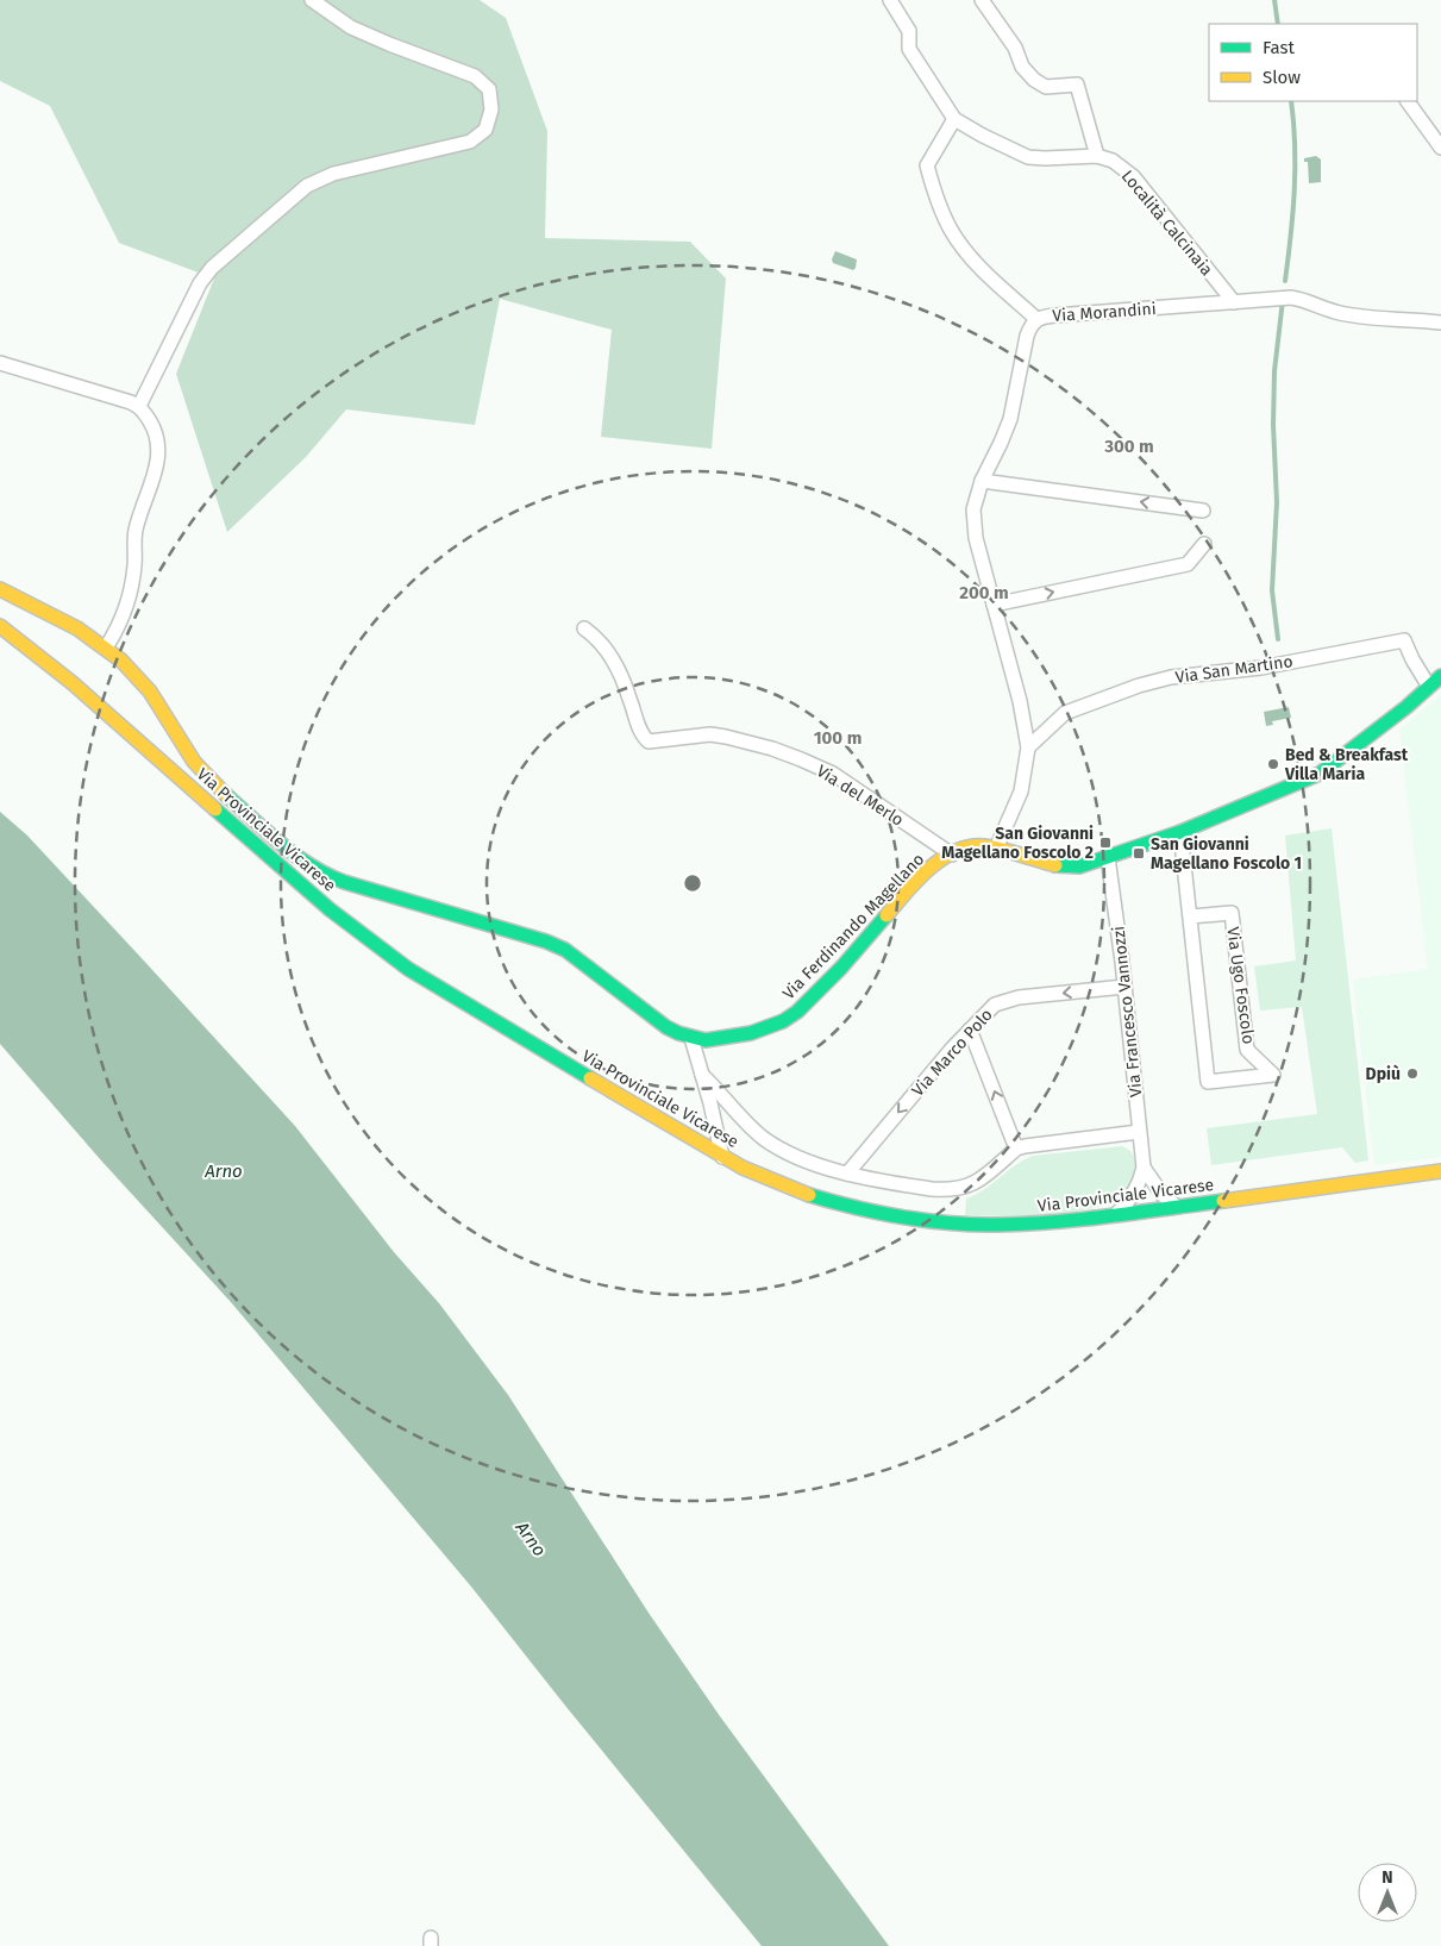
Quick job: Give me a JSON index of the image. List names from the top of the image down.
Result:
{
  "streets": {
    "street": [
      "Località Calcinaia",
      "Via Morandini",
      "Via San Martino",
      "Via del Merlo",
      "Via Provinciale Vicarese",
      "Via Ferdinando Magellano",
      "Via Ugo Foscolo",
      "Via Francesco Vannozzi",
      "Via Marco Polo"
    ]
  },
  "crossings": [
    ["Località Calcinaia", "Via Morandini"],
    ["Via Morandini", "Via San Martino"],
    ["Via Morandini", "Via Ferdinando Magellano"],
    ["Via San Martino", "Via Ferdinando Magellano"],
    ["Via del Merlo", "Via Ferdinando Magellano"],
    ["Via Provinciale Vicarese", "Via Francesco Vannozzi"],
    ["Via Ferdinando Magellano", "Via Ugo Foscolo"],
    ["Via Ferdinando Magellano", "Via Francesco Vannozzi"],
    ["Via Francesco Vannozzi", "Via Marco Polo"]
  ],
  "one_way": ["Via Marco Polo"],
  "water": ["Arno"],
  "places": {
    "other": ["Bed & Breakfast Villa Maria", "Dpiù"],
    "transit": ["San Giovanni Magellano Foscolo 2", "San Giovanni Magellano Foscolo 1"]
  },
  "legend": ["Fast", "Slow"],
  "north": "top",
  "rings": ["300 m", "200 m", "100 m"]
}
